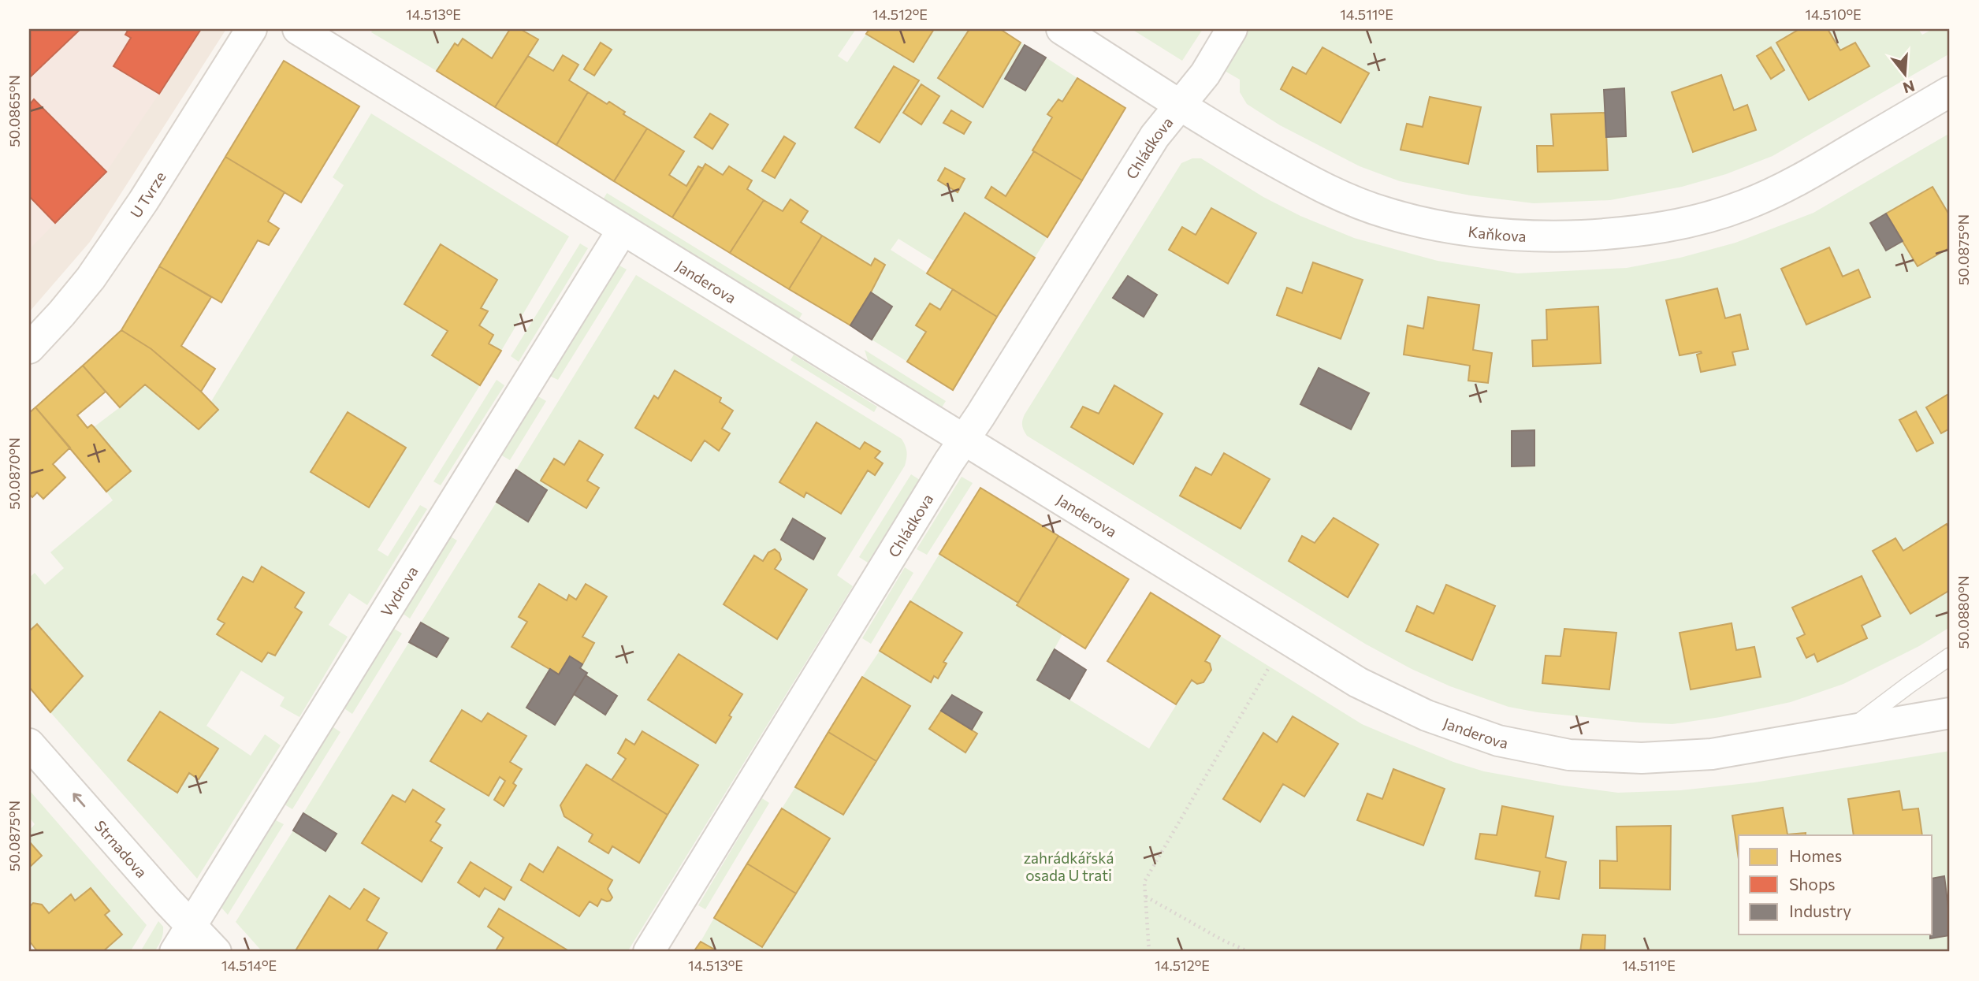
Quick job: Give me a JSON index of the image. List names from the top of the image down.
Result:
{
  "streets": {
    "street": [
      "Chládkova",
      "U Tvrze",
      "Kaňkova",
      "Janderova",
      "Vydrova",
      "Strnadova"
    ]
  },
  "crossings": [
    ["Chládkova", "Kaňkova"],
    ["Chládkova", "Janderova"],
    ["Janderova", "Vydrova"],
    ["Vydrova", "Strnadova"]
  ],
  "one_way": ["Strnadova"],
  "parks": ["zahrádkářská osada U trati"],
  "legend": ["Homes", "Shops", "Industry"],
  "north": "bottom",
  "coordinates": [
    "14.513°E",
    "14.512°E",
    "14.511°E",
    "14.510°E",
    "50.0865°N",
    "50.0875°N",
    "50.0870°N",
    "50.0880°N",
    "14.514°E"
  ]
}
